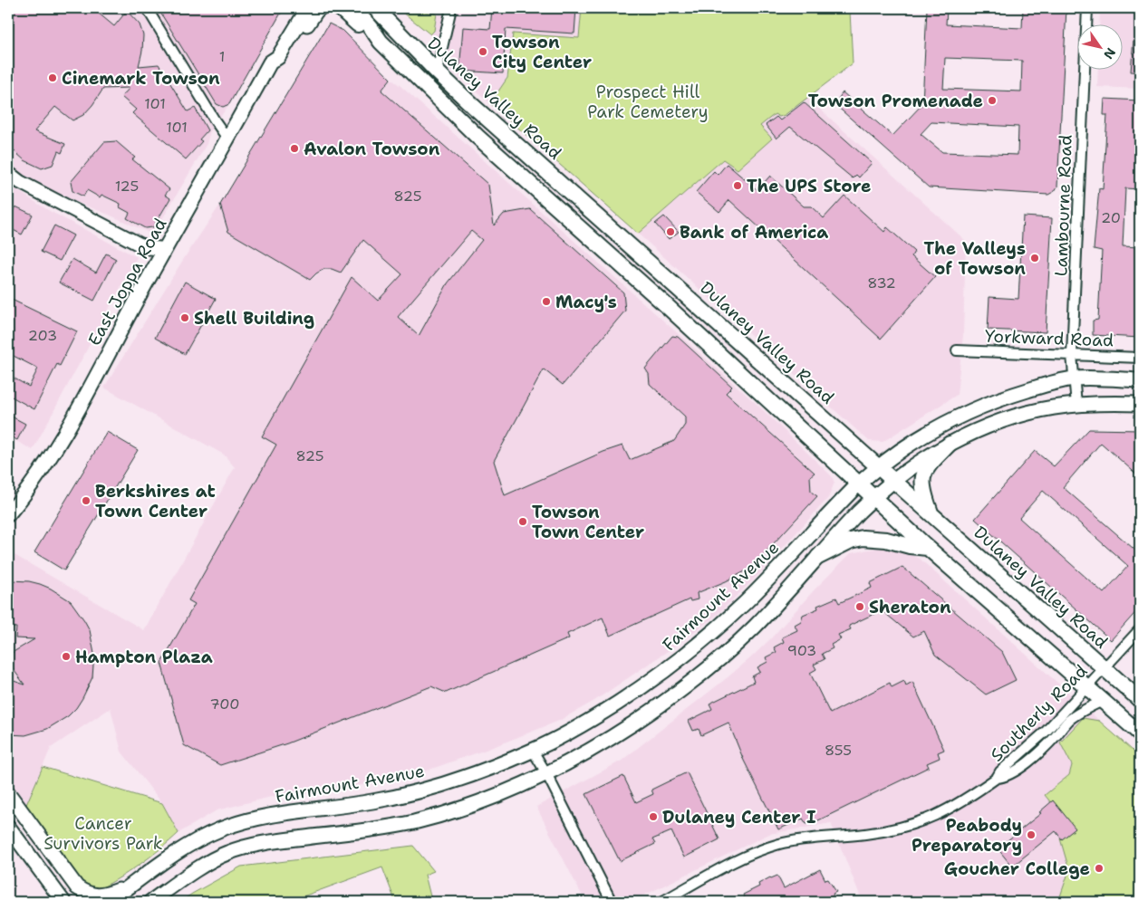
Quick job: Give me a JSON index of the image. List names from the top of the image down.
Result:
{
  "streets": {
    "main road": ["Dulaney Valley Road", "East Joppa Road", "Fairmount Avenue"],
    "street": ["Lambourne Road", "Yorkward Road", "Southerly Road"]
  },
  "crossings": [
    ["Dulaney Valley Road", "Fairmount Avenue"],
    ["Dulaney Valley Road", "Southerly Road"],
    ["Lambourne Road", "Yorkward Road"],
    ["Lambourne Road", "Fairmount Avenue"]
  ],
  "parks": ["Prospect Hill Park Cemetery", "Cancer Survivors Park"],
  "places": [
    "Towson City Center",
    "Cinemark Towson",
    "Towson Promenade",
    "Avalon Towson",
    "The UPS Store",
    "Bank of America",
    "The Valleys of Towson",
    "Macy's",
    "Shell Building",
    "Berkshires at Town Center",
    "Towson Town Center",
    "Sheraton",
    "Hampton Plaza",
    "Dulaney Center I",
    "Peabody Preparatory",
    "Goucher College"
  ],
  "house_numbers": [
    "1",
    "101",
    "101",
    "125",
    "825",
    "20",
    "832",
    "203",
    "825",
    "903",
    "700",
    "855"
  ],
  "north": "bottom right"
}
